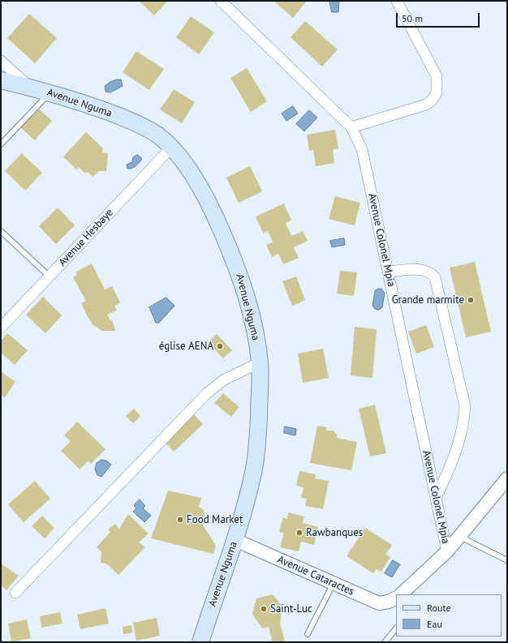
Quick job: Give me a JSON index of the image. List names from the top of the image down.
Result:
{
  "streets": {
    "main road": ["Avenue Nguma"],
    "street": ["Avenue Hesbaye", "Avenue Colonel Mpia", "Avenue Cataractes"]
  },
  "crossings": [
    ["Avenue Nguma", "Avenue Hesbaye"],
    ["Avenue Nguma", "Avenue Cataractes"]
  ],
  "places": [
    "Grande marmite",
    "église AENA",
    "Food Market",
    "Rawbanques",
    "Saint-Luc"
  ],
  "legend": ["Route", "Eau"],
  "scale_bar": "50 m"
}
